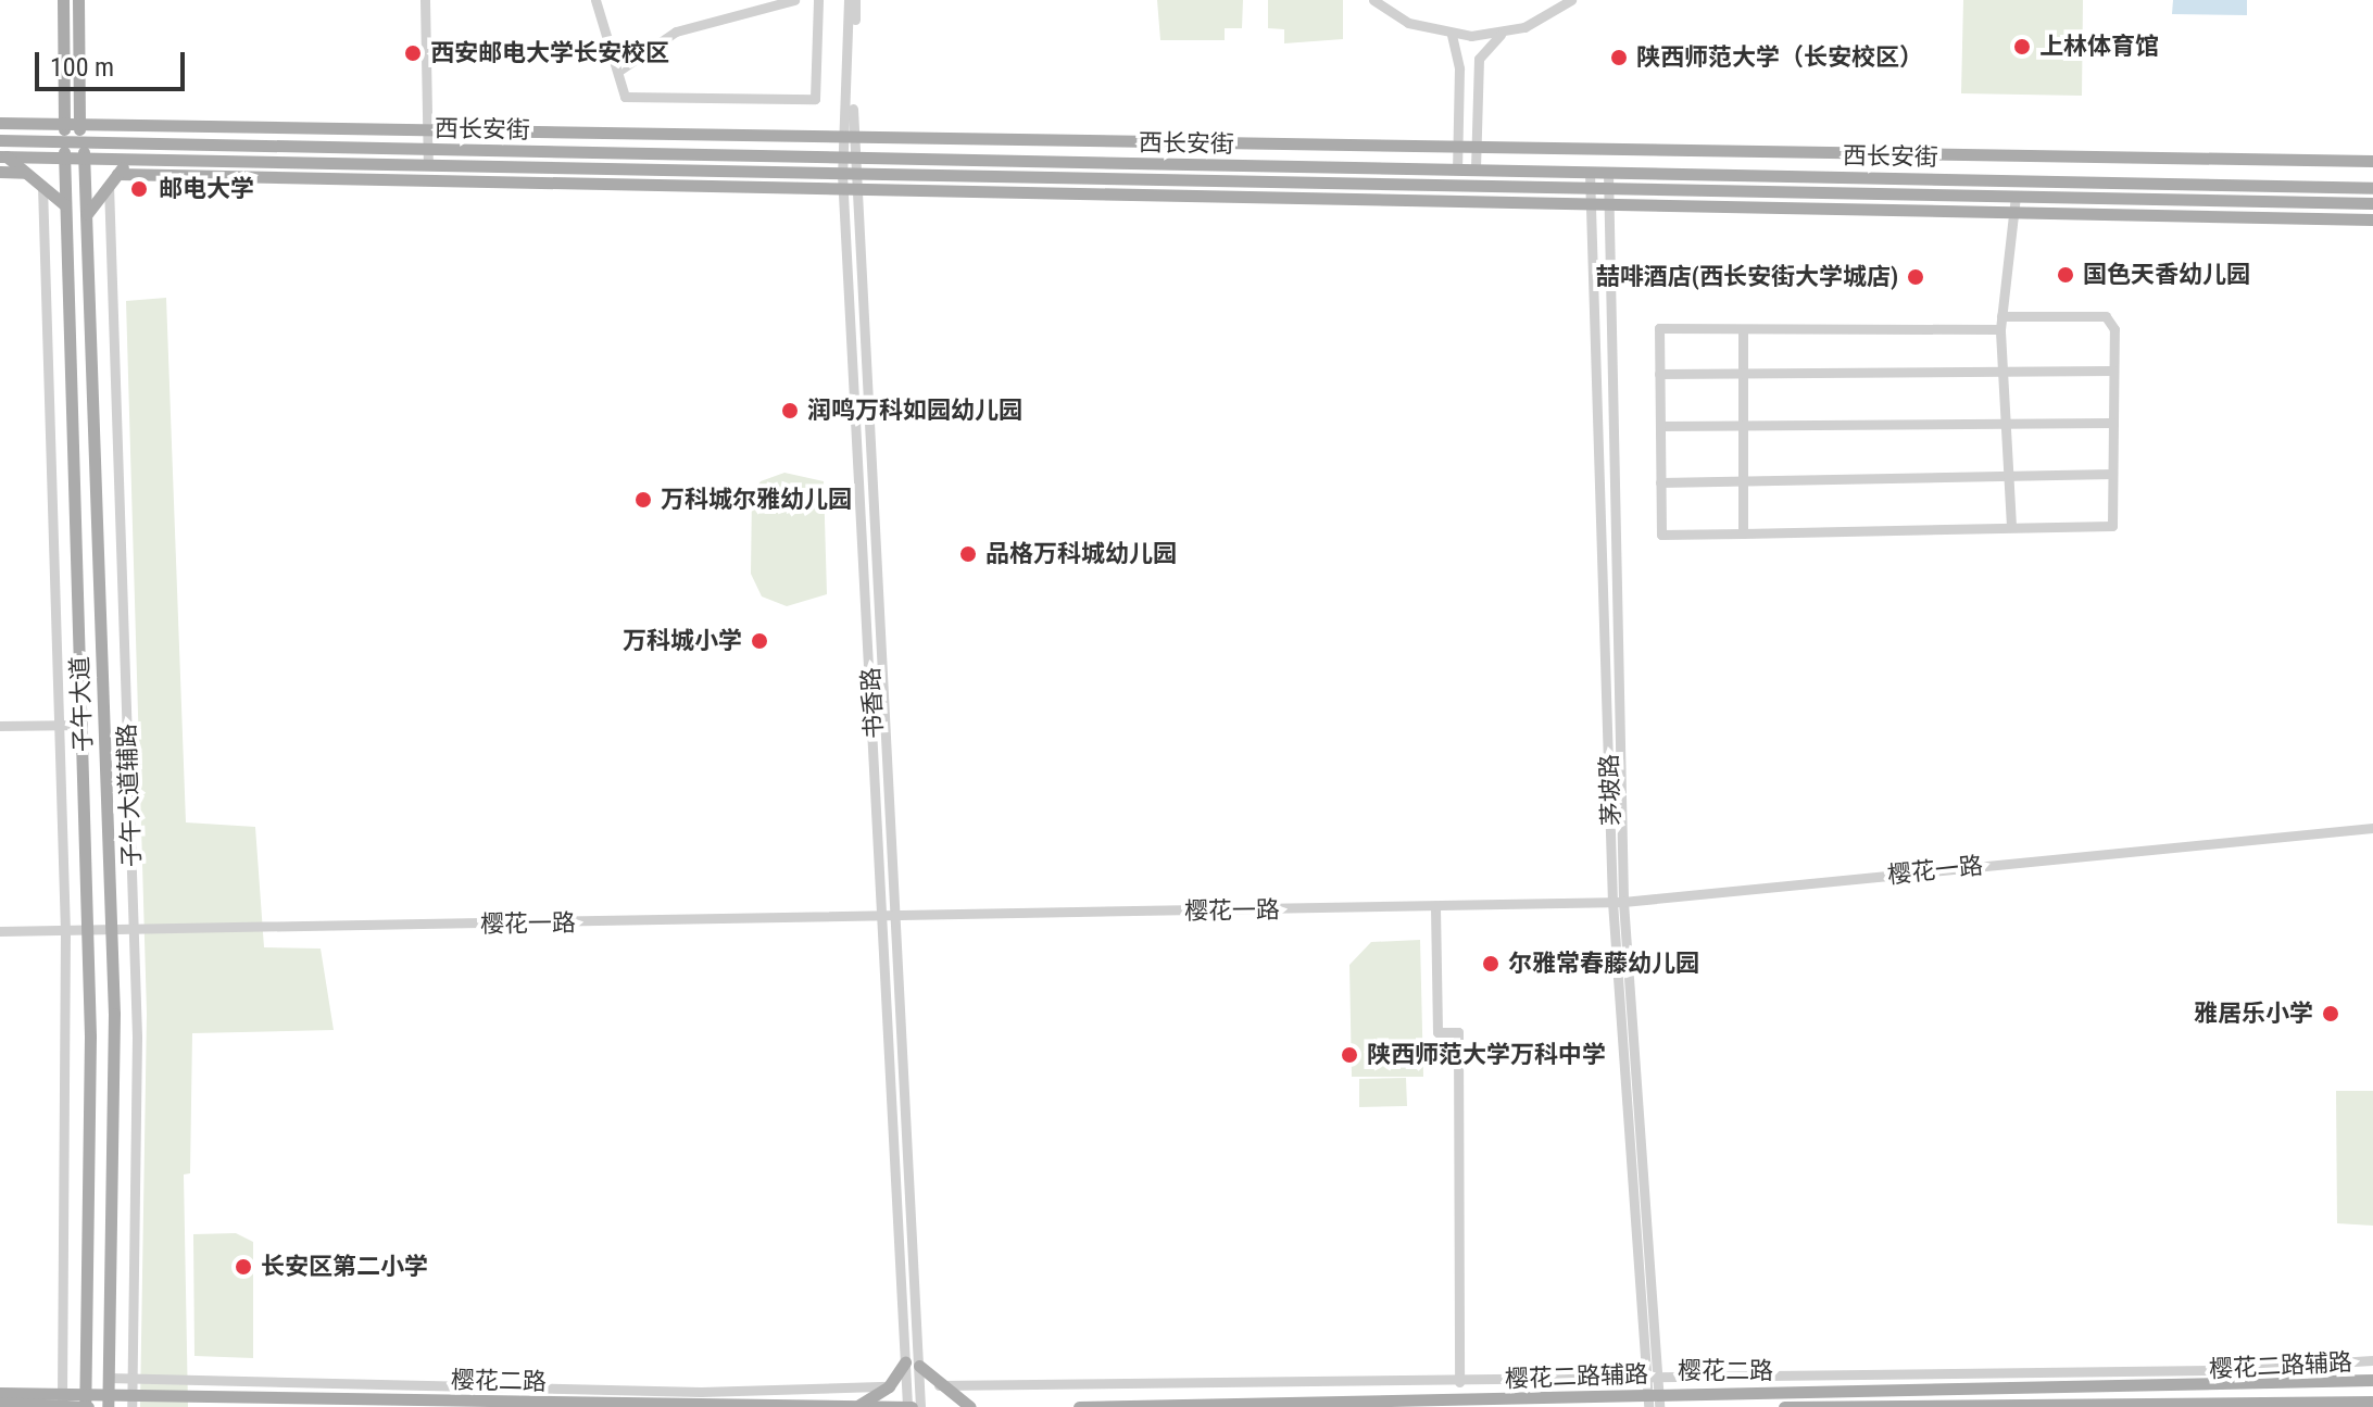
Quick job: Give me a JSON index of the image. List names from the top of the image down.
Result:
{
  "streets": {
    "main road": ["西长安街", "子午大道", "樱花二路"],
    "street": [
      "书香路",
      "茅坡路",
      "子午大道辅路",
      "樱花一路",
      "樱花二路辅路"
    ]
  },
  "crossings": [
    ["西长安街", "书香路"],
    ["西长安街", "子午大道"],
    ["西长安街", "茅坡路"],
    ["书香路", "樱花一路"],
    ["书香路", "樱花二路"],
    ["子午大道", "樱花一路"],
    ["子午大道", "樱花二路"],
    ["茅坡路", "樱花一路"],
    ["茅坡路", "樱花二路辅路"],
    ["茅坡路", "樱花二路"],
    ["子午大道辅路", "樱花一路"],
    ["子午大道辅路", "樱花二路"]
  ],
  "places": [
    "上林体育馆",
    "西安邮电大学长安校区",
    "陕西师范大学（长安校区）",
    "邮电大学",
    "国色天香幼儿园",
    "喆啡酒店(西长安街大学城店)",
    "润鸣万科如园幼儿园",
    "万科城尔雅幼儿园",
    "品格万科城幼儿园",
    "万科城小学",
    "尔雅常春藤幼儿园",
    "雅居乐小学",
    "陕西师范大学万科中学",
    "长安区第二小学"
  ],
  "scale_bar": "100 m"
}
